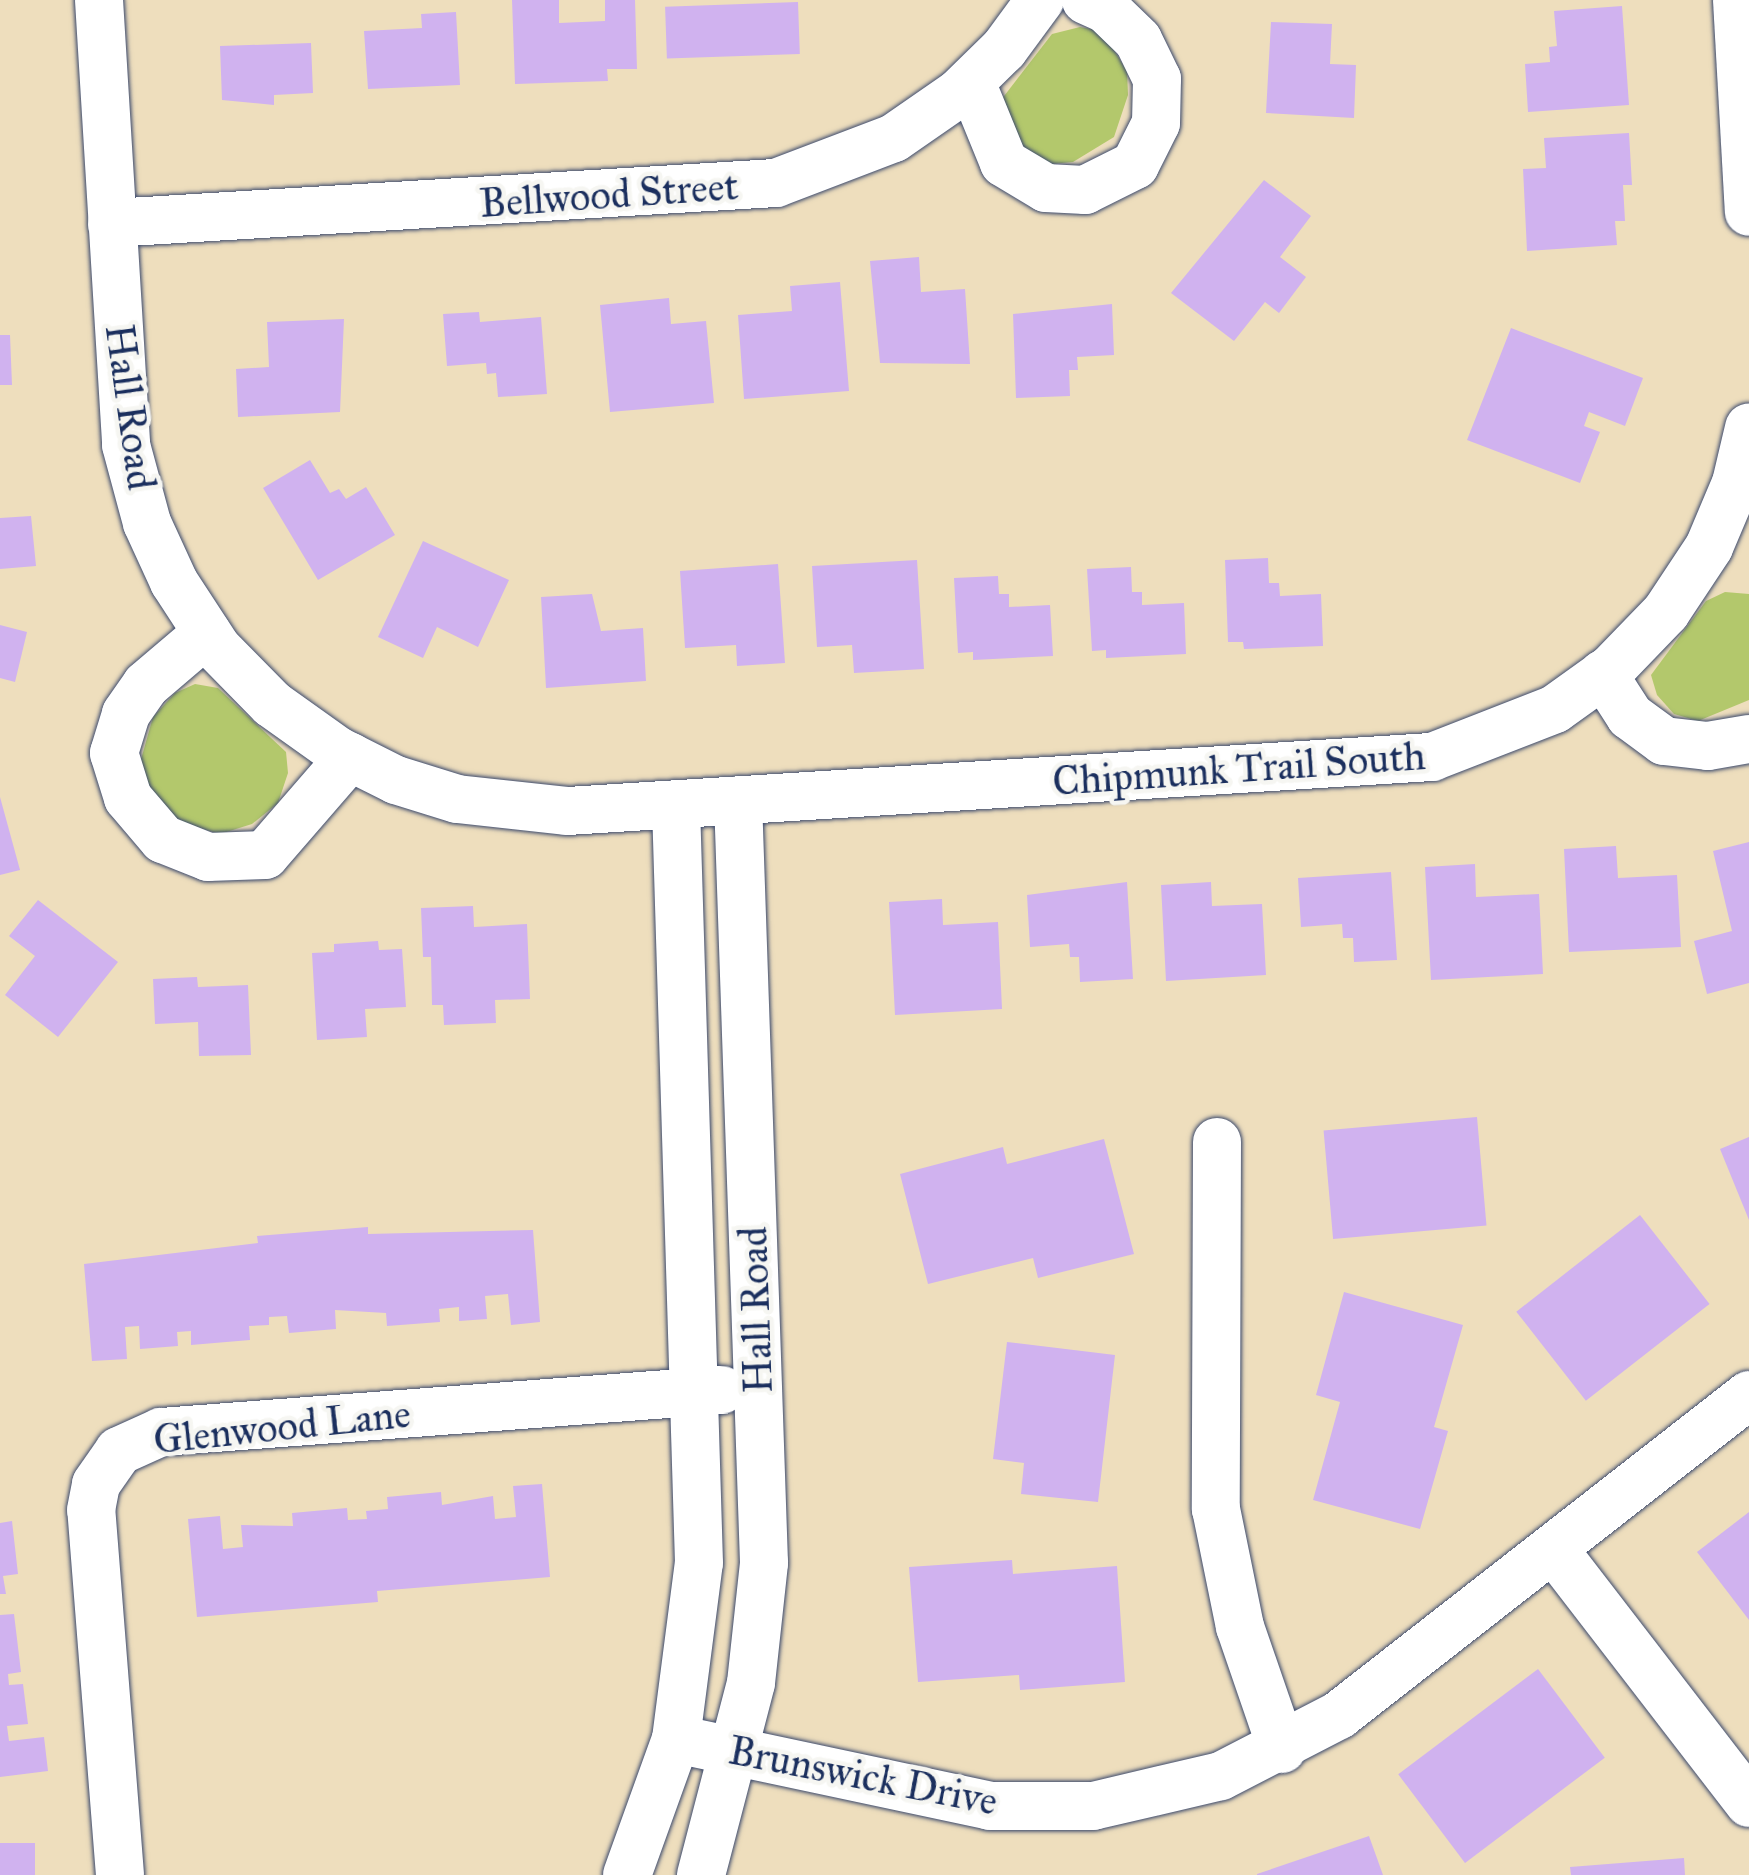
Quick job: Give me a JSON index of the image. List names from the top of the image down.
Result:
{
  "streets": {
    "street": [
      "Bellwood Street",
      "Hall Road",
      "Chipmunk Trail South",
      "Glenwood Lane",
      "Brunswick Drive"
    ]
  },
  "crossings": [
    ["Bellwood Street", "Hall Road"],
    ["Hall Road", "Chipmunk Trail South"],
    ["Hall Road", "Glenwood Lane"],
    ["Hall Road", "Brunswick Drive"]
  ]
}
